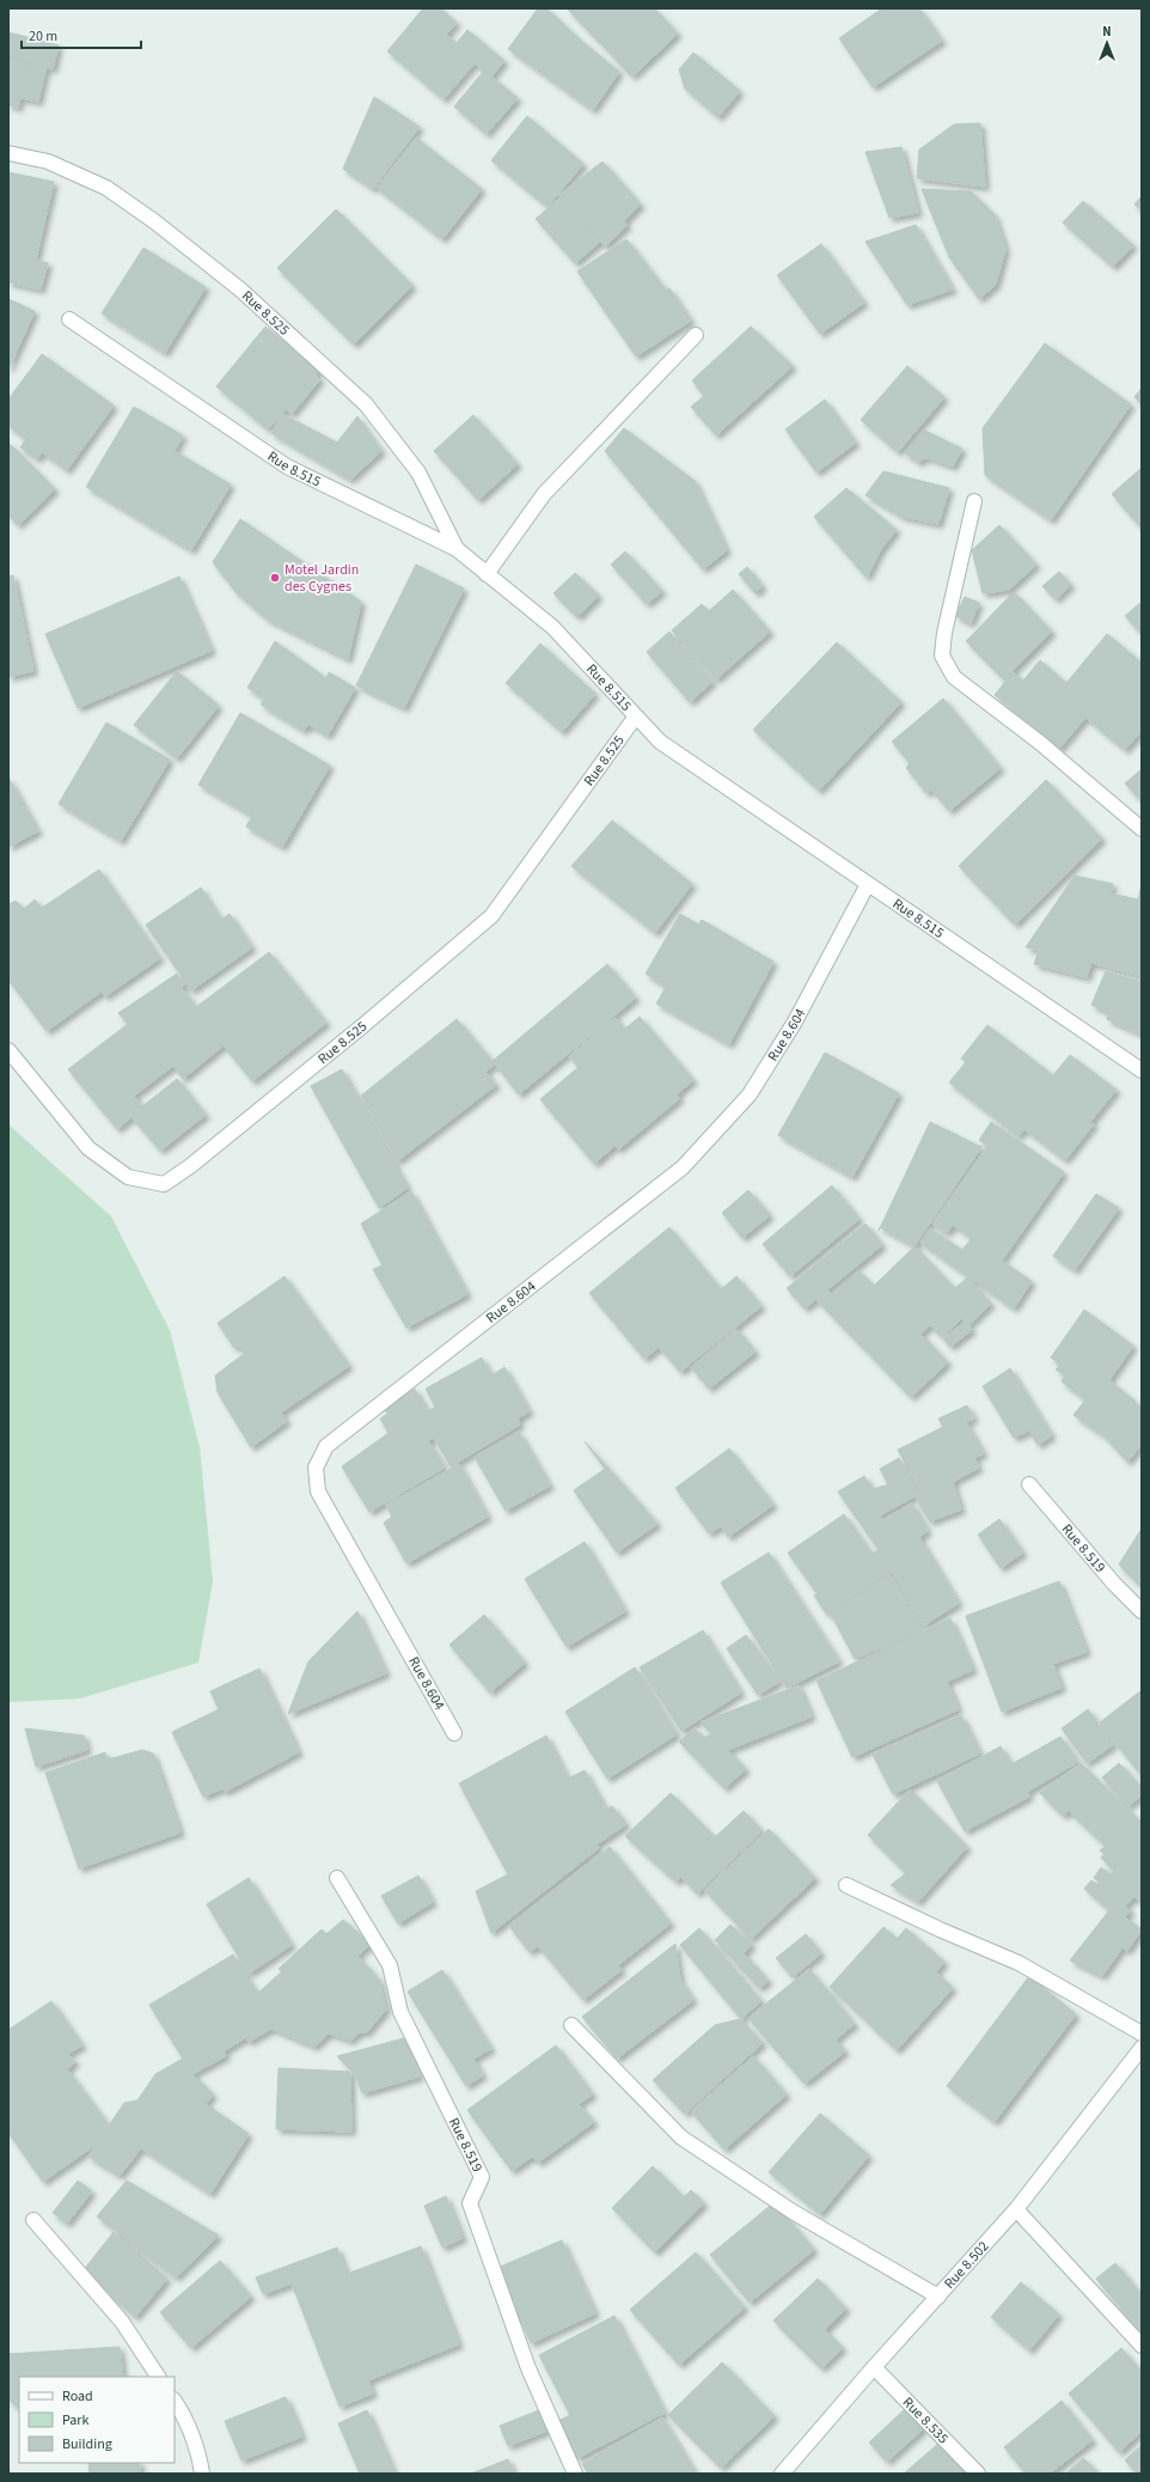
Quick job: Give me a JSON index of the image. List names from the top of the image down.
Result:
{
  "streets": {
    "street": [
      "Rue 8.525",
      "Rue 8.515",
      "Rue 8.604",
      "Rue 8.519",
      "Rue 8.502",
      "Rue 8.535"
    ]
  },
  "crossings": [
    ["Rue 8.525", "Rue 8.515"],
    ["Rue 8.515", "Rue 8.604"],
    ["Rue 8.502", "Rue 8.535"]
  ],
  "places": ["Motel Jardin des Cygnes"],
  "legend": ["Road", "Park", "Building"],
  "scale_bar": "20 m",
  "north": "top"
}
